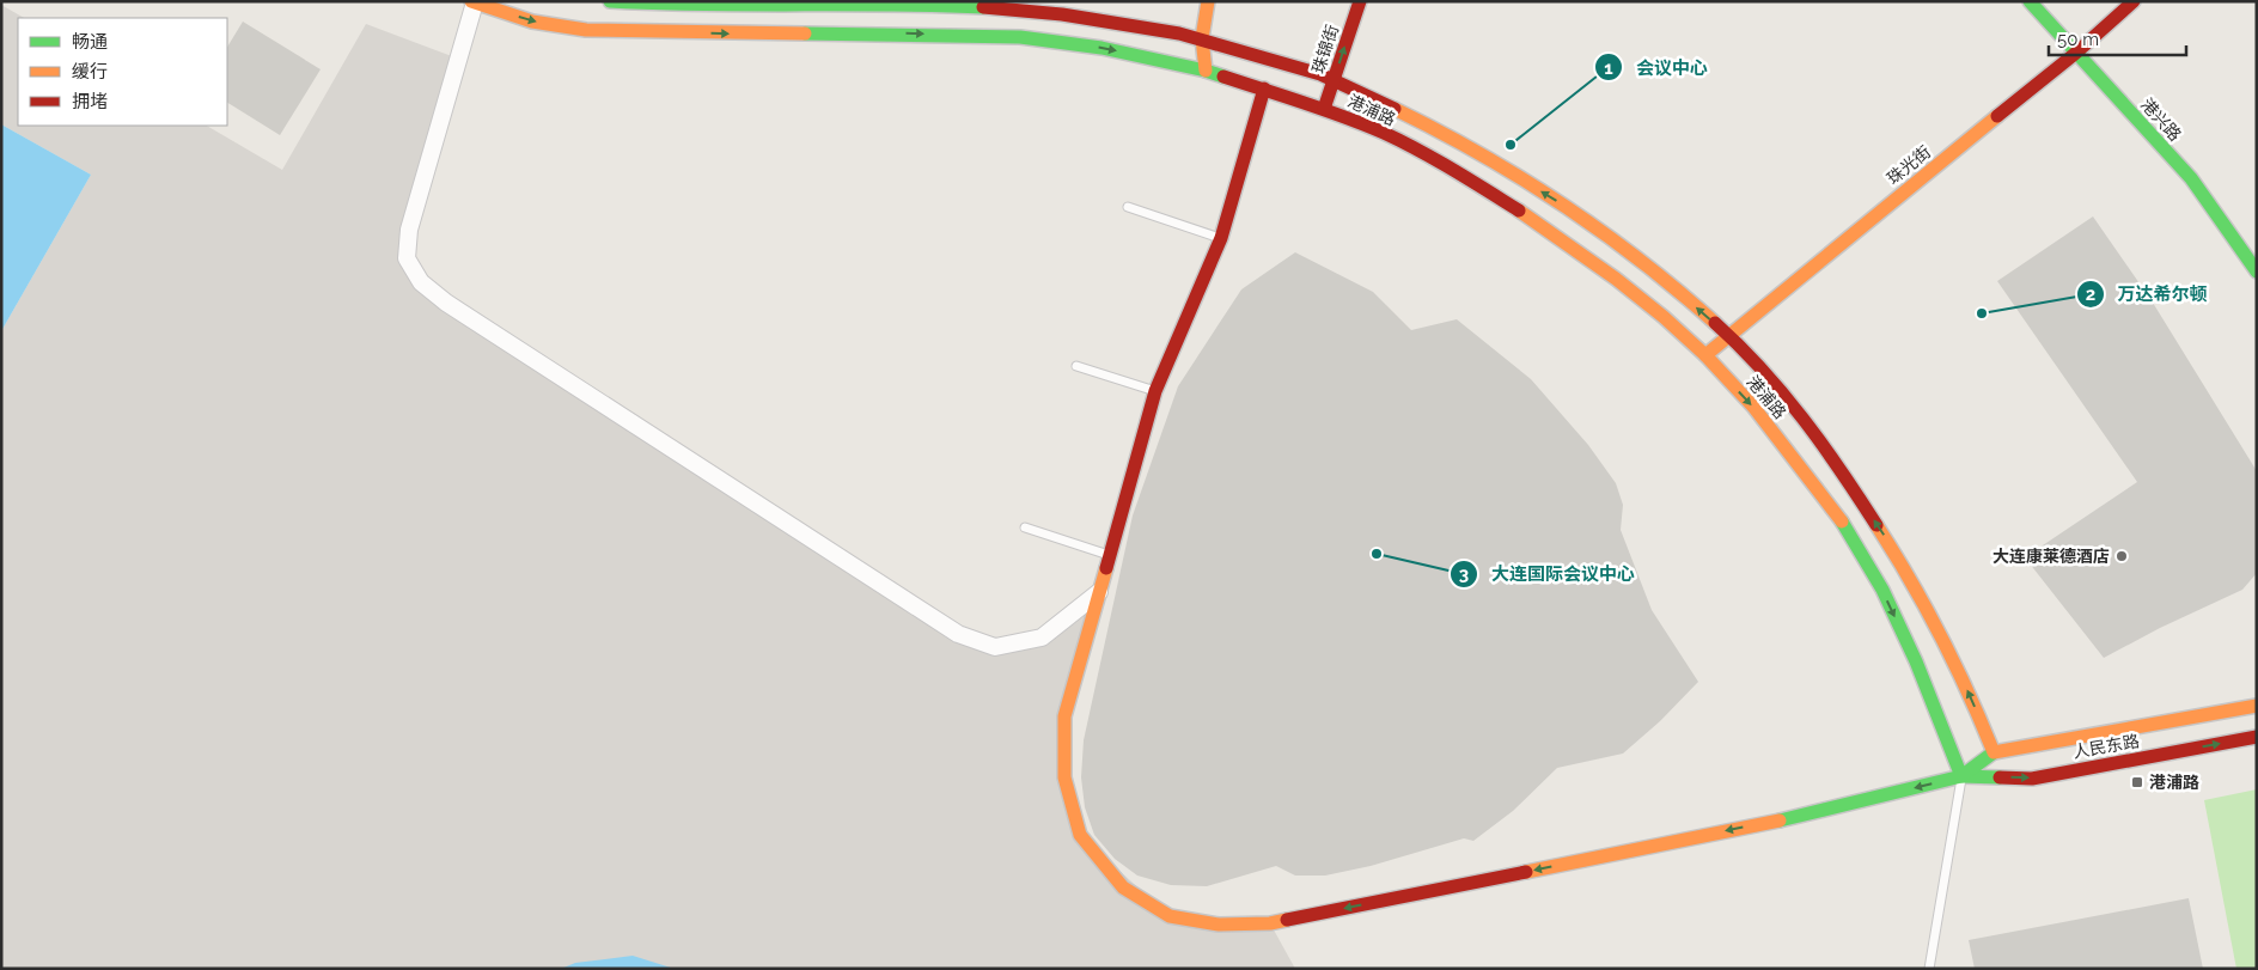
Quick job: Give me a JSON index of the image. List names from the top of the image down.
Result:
{
  "streets": {
    "main road": [
      "珠锦街",
      "港浦路",
      "港兴路",
      "珠光街",
      "人民东路"
    ]
  },
  "crossings": [
    ["珠锦街", "港浦路"],
    ["港浦路", "珠光街"],
    ["港浦路", "人民东路"],
    ["港兴路", "珠光街"]
  ],
  "one_way": ["珠锦街"],
  "places": {
    "other": [
      "会议中心",
      "万达希尔顿",
      "大连国际会议中心",
      "大连康莱德酒店"
    ],
    "transit": ["港浦路"]
  },
  "legend": ["畅通", "缓行", "拥堵"],
  "scale_bar": "50 m"
}
